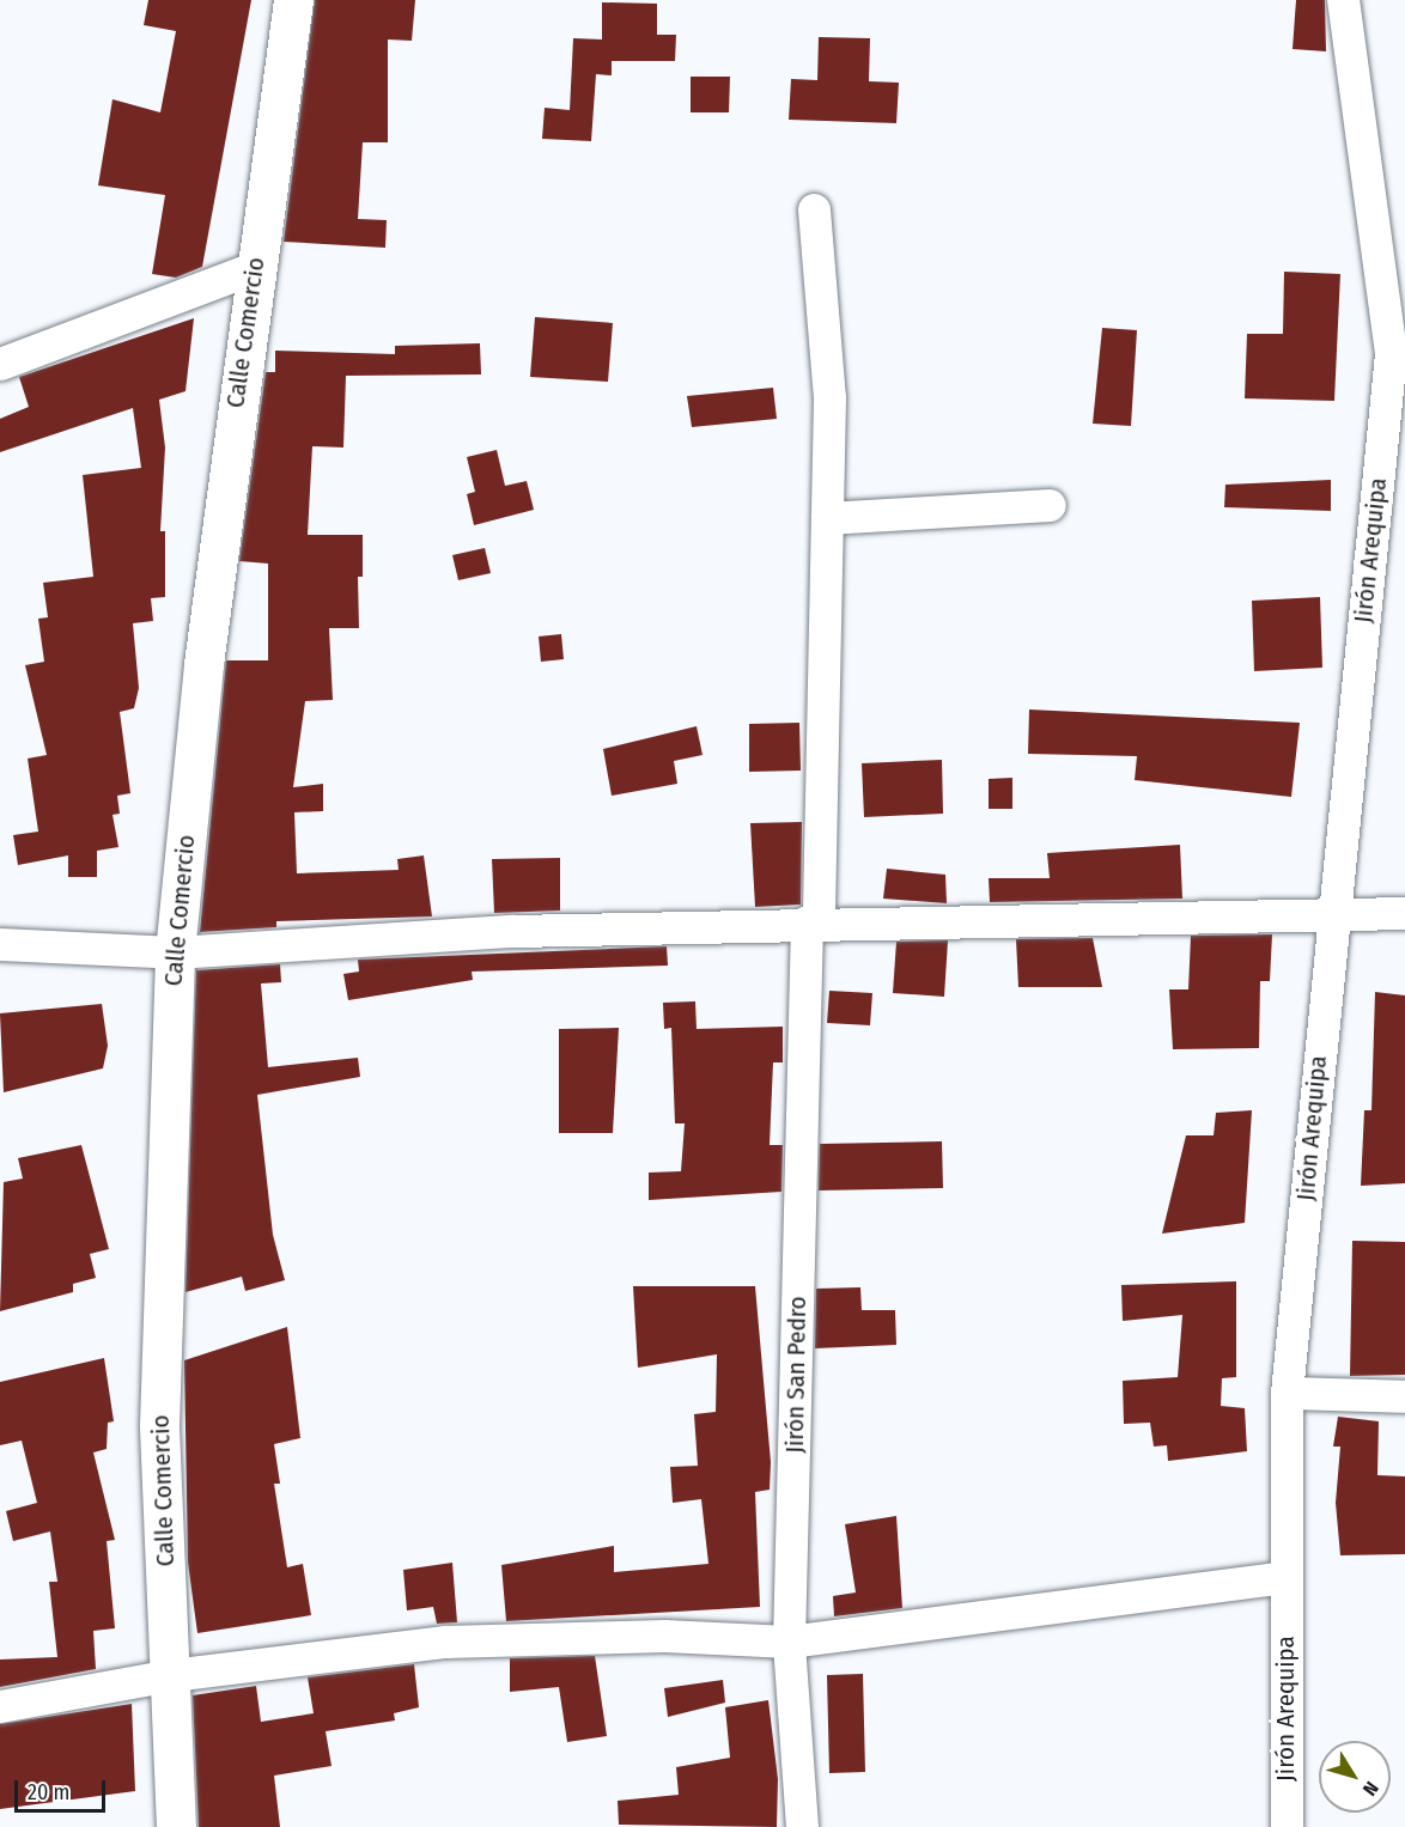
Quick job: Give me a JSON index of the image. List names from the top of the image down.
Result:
{
  "streets": {
    "street": ["Calle Comercio", "Jirón Arequipa", "Jirón San Pedro"]
  },
  "scale_bar": "20 m",
  "north": "bottom right"
}
